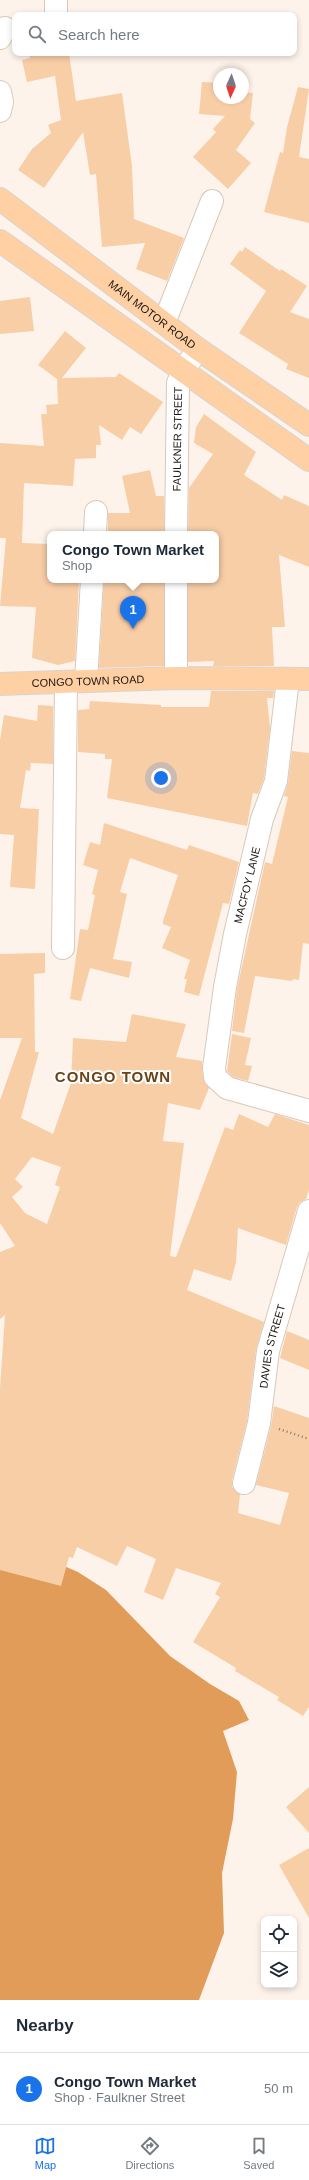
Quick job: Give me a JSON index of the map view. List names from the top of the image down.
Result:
{
  "streets": {
    "main road": ["MAIN MOTOR ROAD", "CONGO TOWN ROAD"],
    "street": ["FAULKNER STREET", "MACFOY LANE", "DAVIES STREET"]
  },
  "crossings": [
    ["MAIN MOTOR ROAD", "FAULKNER STREET"],
    ["CONGO TOWN ROAD", "MACFOY LANE"]
  ],
  "districts": ["CONGO TOWN"],
  "north": "bottom",
  "page": {
    "search": "Search here",
    "popup": ["Congo Town Market", "Shop"],
    "pins": "1",
    "heading": "Nearby",
    "list": [
      {
        "mark": "1",
        "name": "Congo Town Market",
        "note": "Shop · Faulkner Street",
        "value": "50 m"
      }
    ],
    "nav": ["Map", "Directions", "Saved"]
  }
}
